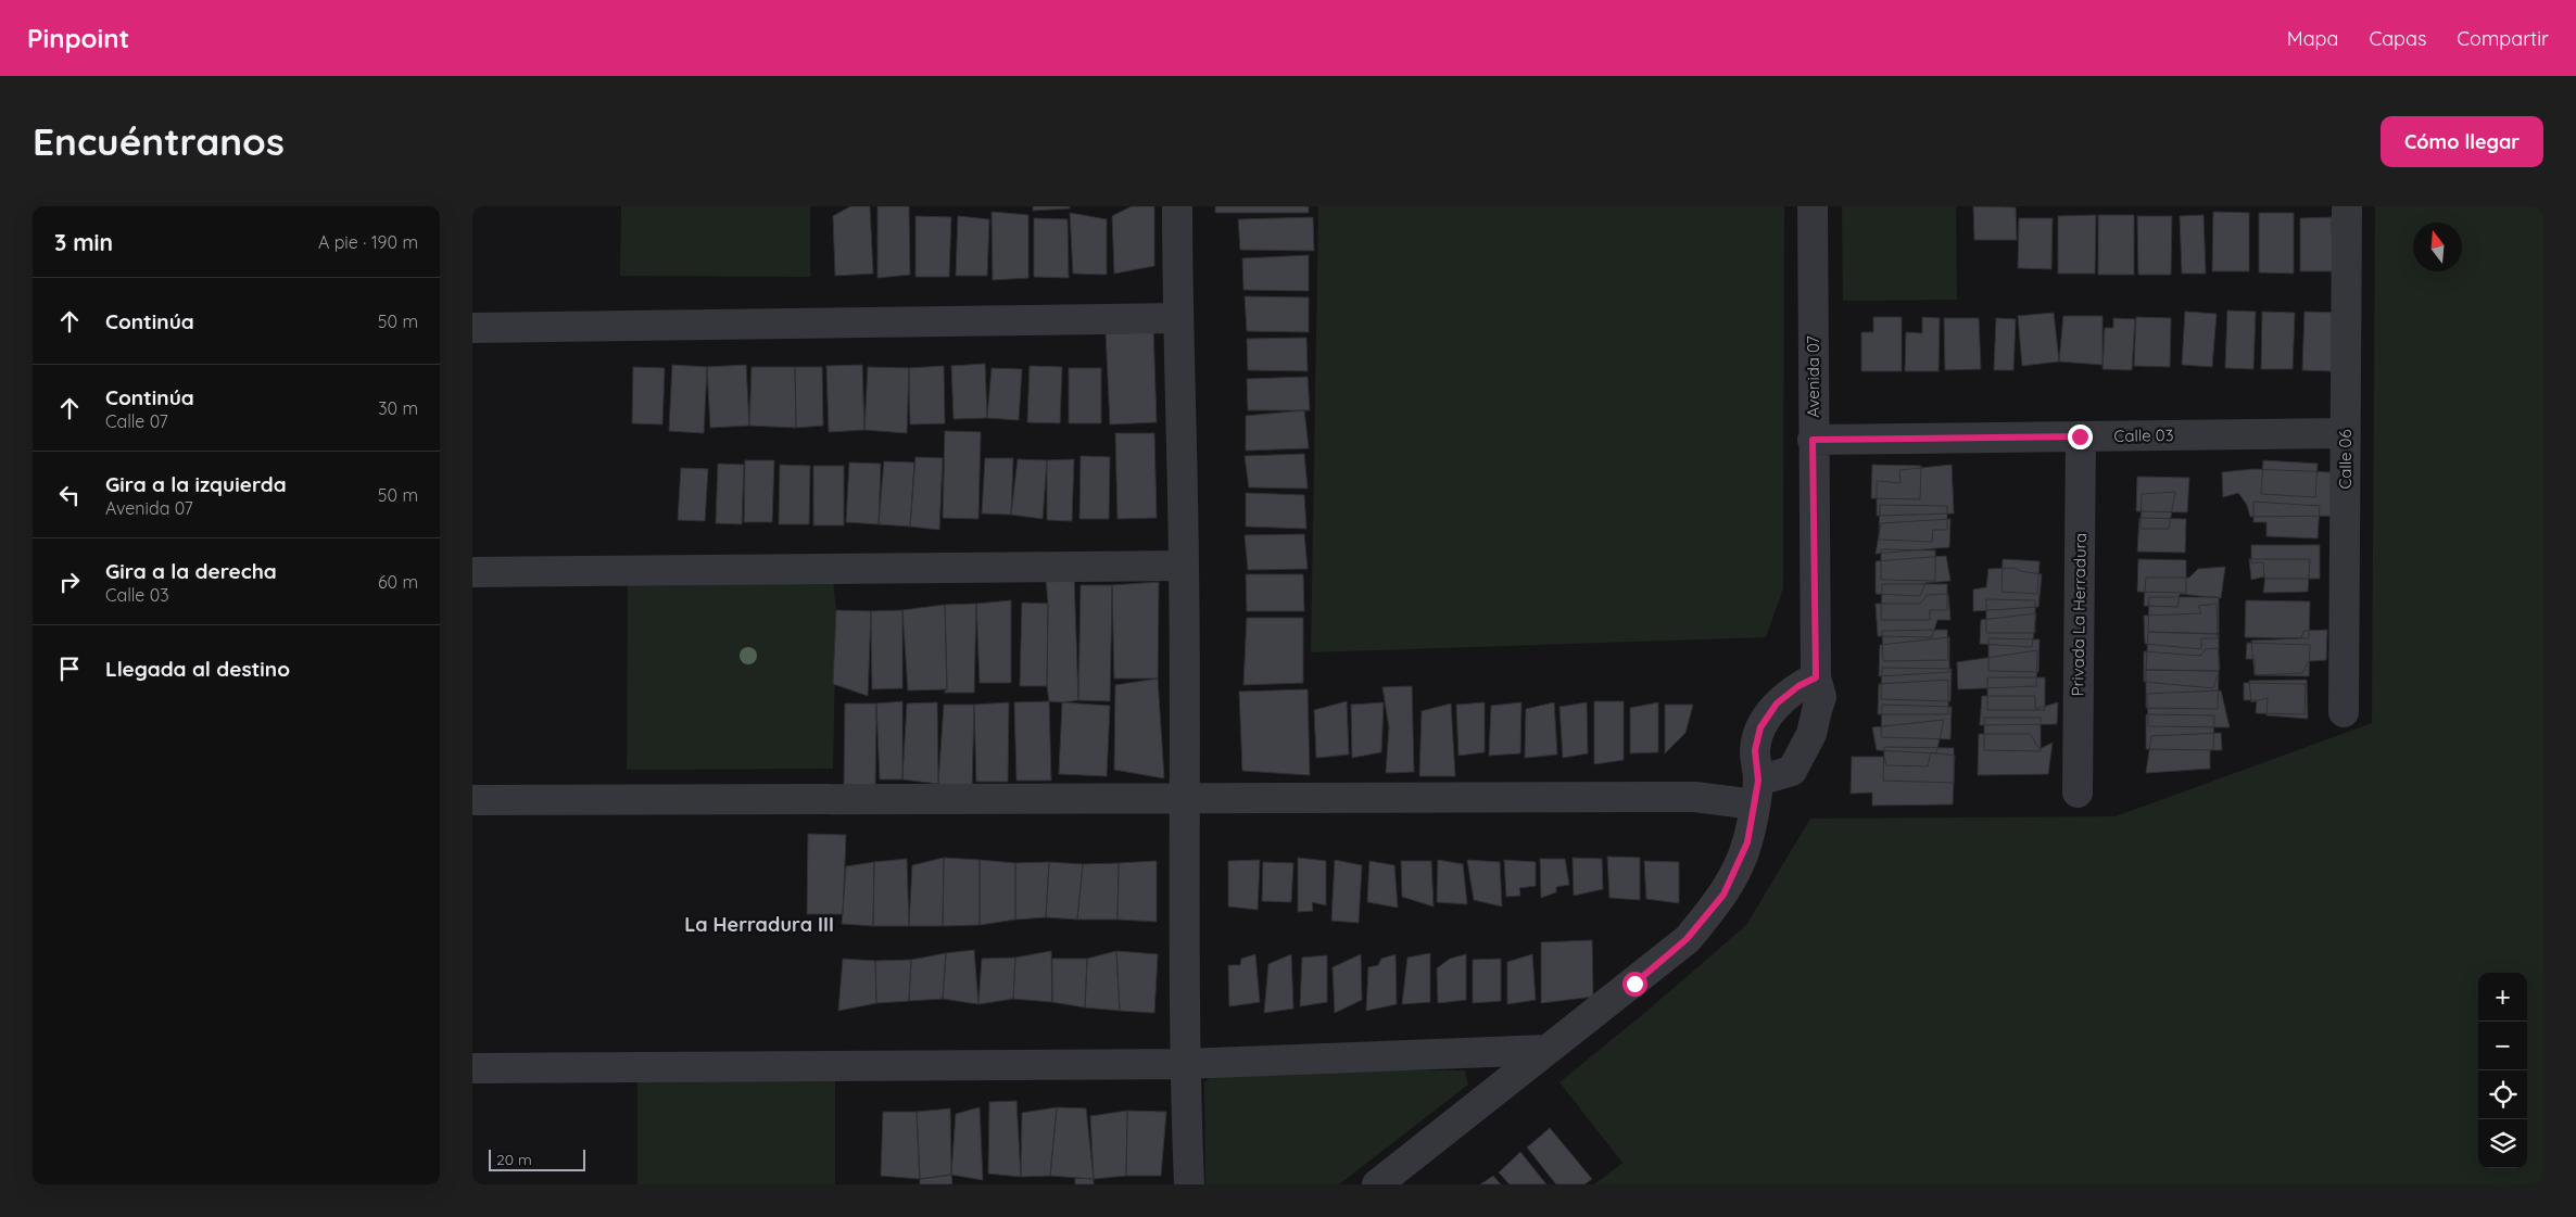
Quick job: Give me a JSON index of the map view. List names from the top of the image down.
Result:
{
  "streets": {
    "street": [
      "Avenida 07",
      "Calle 03",
      "Calle 06",
      "Privada La Herradura"
    ]
  },
  "crossings": [
    ["Avenida 07", "Calle 03"],
    ["Calle 03", "Calle 06"],
    ["Calle 03", "Privada La Herradura"]
  ],
  "districts": ["La Herradura III"],
  "scale_bar": "20 m",
  "north": "top",
  "page": {
    "header": "Pinpoint",
    "nav": ["Mapa", "Capas", "Compartir"],
    "buttons": "Cómo llegar",
    "title": "Encuéntranos",
    "heading": ["3 min", "A pie · 190 m"],
    "list": [
      ["Continúa", "50 m"],
      ["Continúa", "Calle 07", "30 m"],
      ["Gira a la izquierda", "Avenida 07", "50 m"],
      ["Gira a la derecha", "Calle 03", "60 m"],
      "Llegada al destino"
    ],
    "map_buttons": ["+", "−"],
    "scale": "20 m"
  }
}
